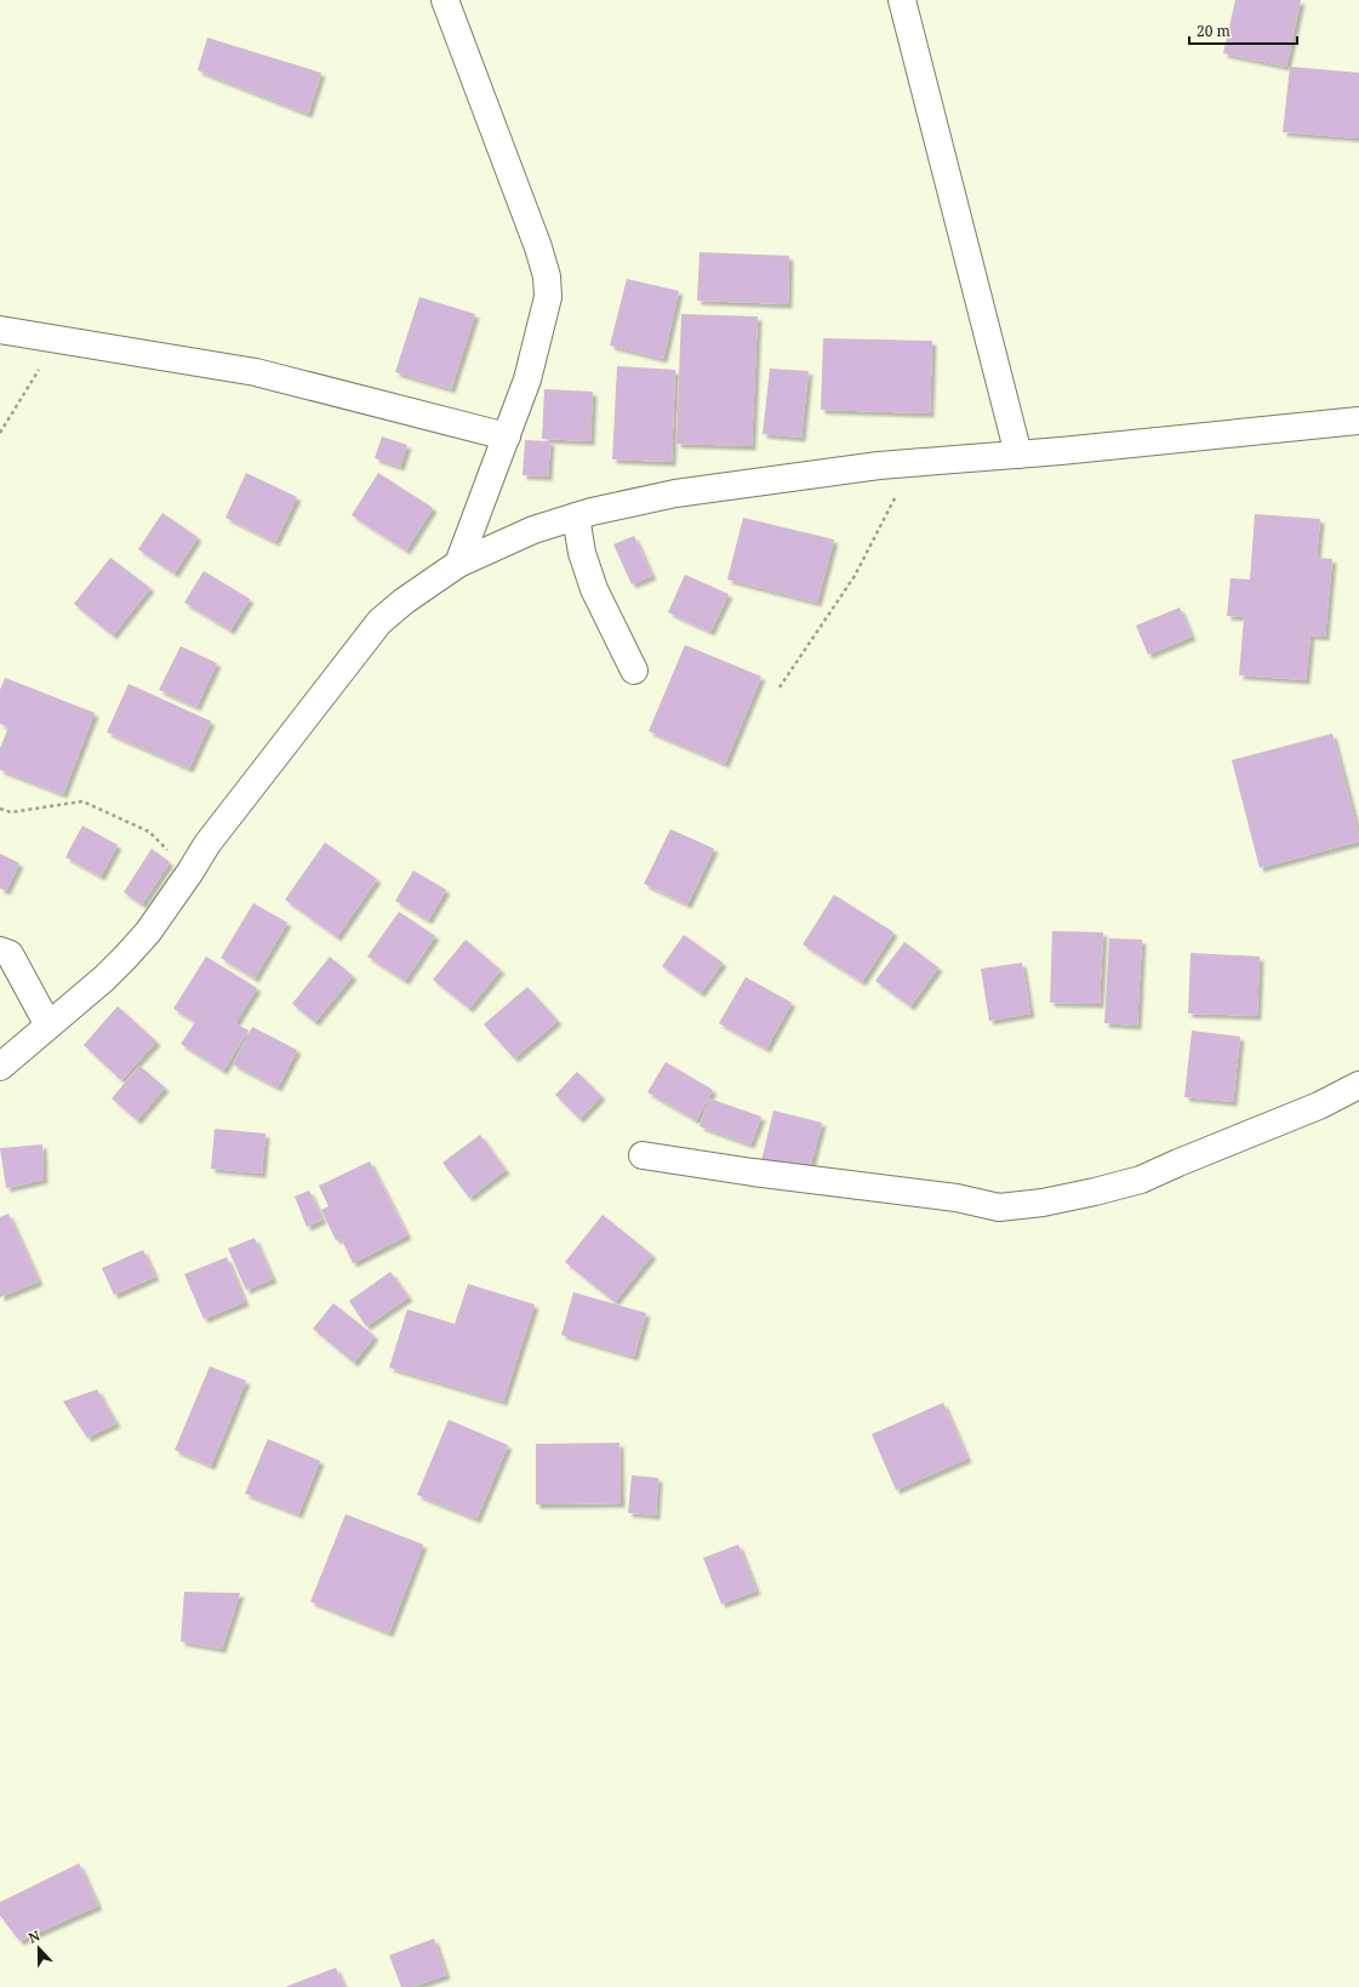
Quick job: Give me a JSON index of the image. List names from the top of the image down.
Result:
{
  "scale_bar": "20 m",
  "north": "top"
}
